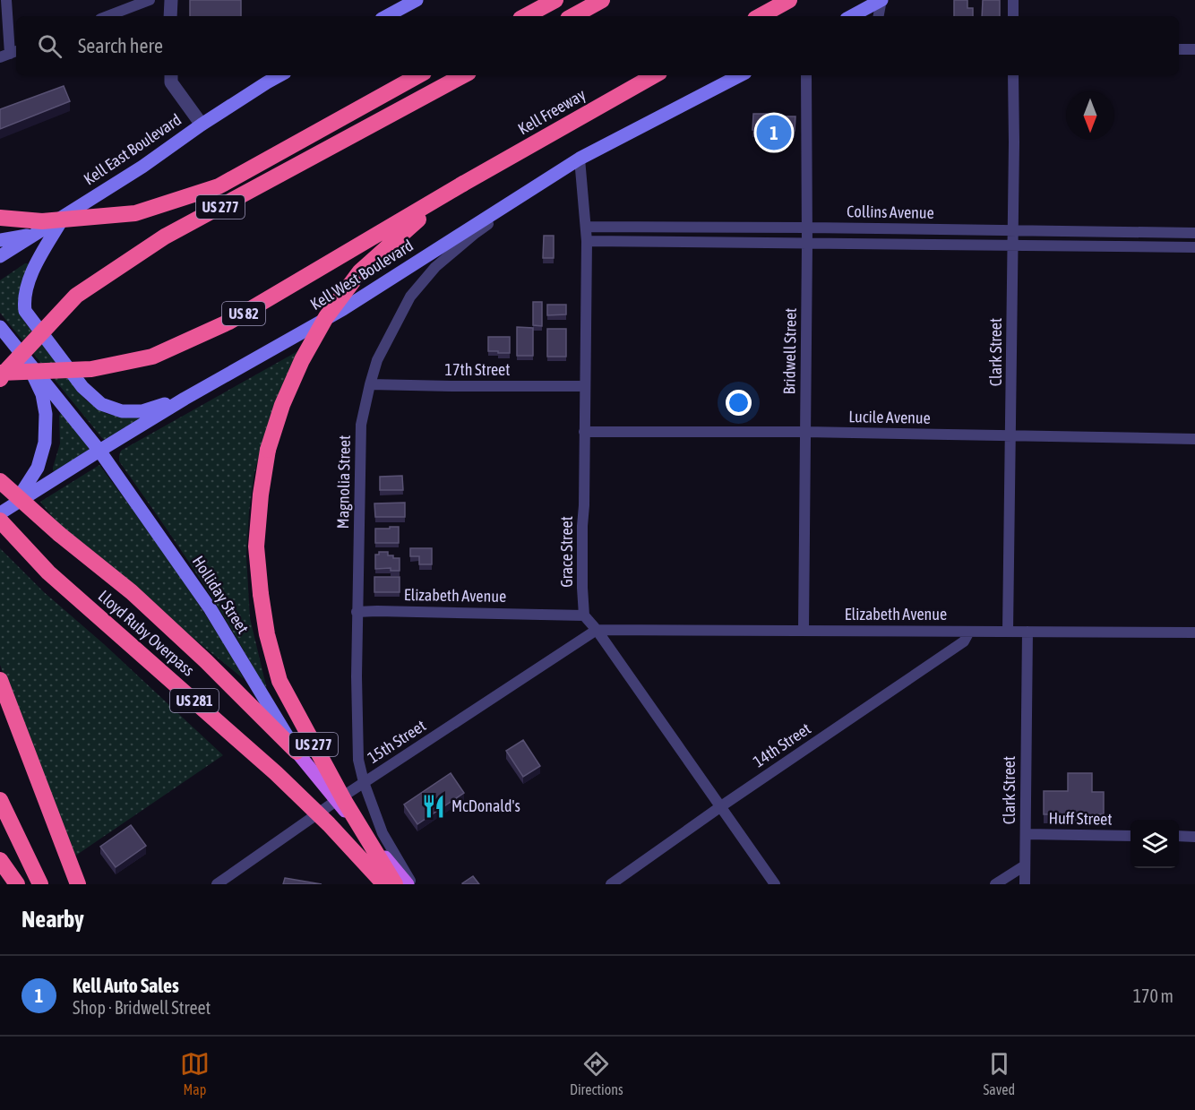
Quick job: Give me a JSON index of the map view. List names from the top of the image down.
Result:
{
  "streets": {
    "highway": [
      "Kell Freeway",
      "US 277",
      "US 82",
      "Lloyd Ruby Overpass",
      "US 281"
    ],
    "main road": ["Kell East Boulevard", "Kell West Boulevard", "Holliday Street"],
    "street": [
      "Collins Avenue",
      "Bridwell Street",
      "Clark Street",
      "17th Street",
      "Lucile Avenue",
      "Magnolia Street",
      "Grace Street",
      "Elizabeth Avenue",
      "15th Street",
      "14th Street",
      "Huff Street"
    ]
  },
  "crossings": [
    ["Kell Freeway", "US 277"],
    ["Kell Freeway", "US 82"],
    ["US 277", "US 82"],
    ["Collins Avenue", "Bridwell Street"],
    ["Collins Avenue", "Clark Street"],
    ["Collins Avenue", "Grace Street"],
    ["Kell West Boulevard", "Magnolia Street"],
    ["Kell West Boulevard", "Grace Street"],
    ["Kell West Boulevard", "Holliday Street"],
    ["Bridwell Street", "Lucile Avenue"],
    ["Bridwell Street", "Elizabeth Avenue"],
    ["Clark Street", "Lucile Avenue"],
    ["Clark Street", "Elizabeth Avenue"],
    ["Clark Street", "Huff Street"],
    ["17th Street", "Magnolia Street"],
    ["17th Street", "Grace Street"],
    ["Lucile Avenue", "Grace Street"],
    ["Magnolia Street", "Grace Street"],
    ["Magnolia Street", "Elizabeth Avenue"],
    ["Magnolia Street", "15th Street"],
    ["Grace Street", "Elizabeth Avenue"],
    ["Holliday Street", "15th Street"],
    ["Elizabeth Avenue", "15th Street"],
    ["Elizabeth Avenue", "14th Street"]
  ],
  "places": {
    "restaurant": ["McDonald's"]
  },
  "north": "bottom",
  "page": {
    "search": "Search here",
    "pins": "1",
    "heading": "Nearby",
    "list": [
      {
        "mark": "1",
        "name": "Kell Auto Sales",
        "note": "Shop · Bridwell Street",
        "value": "170 m"
      }
    ],
    "nav": ["Map", "Directions", "Saved"]
  }
}
